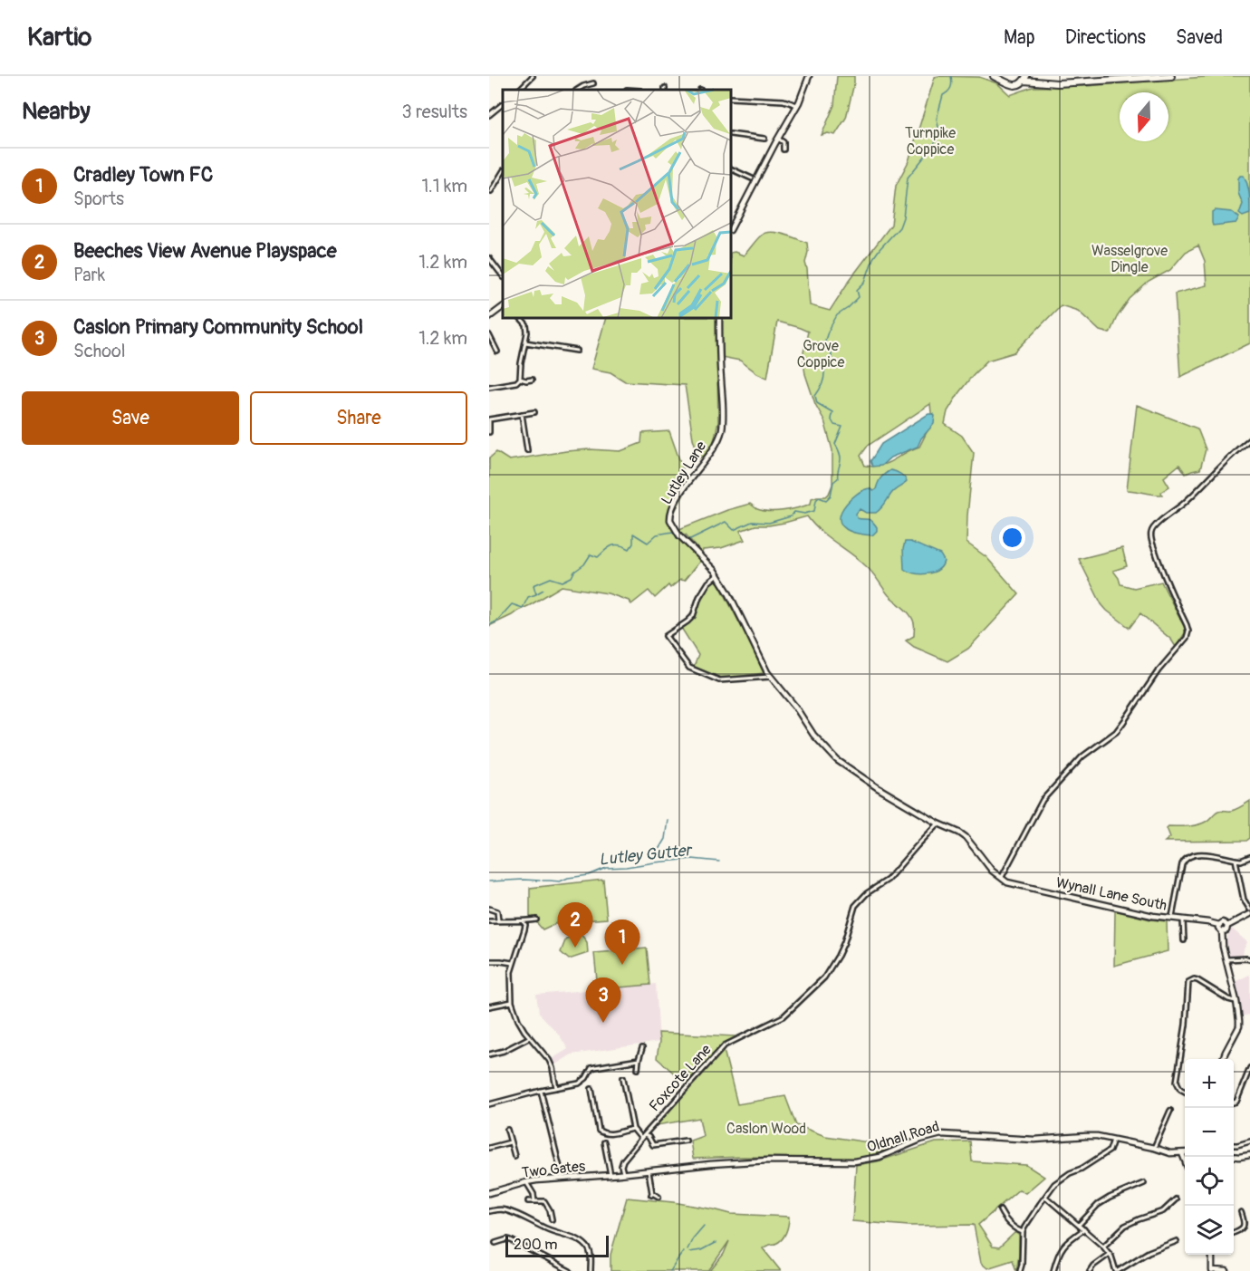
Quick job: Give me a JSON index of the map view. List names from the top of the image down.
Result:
{
  "streets": {
    "street": [
      "Lutley Lane",
      "Wynall Lane South",
      "Foxcote Lane",
      "Oldnall Road",
      "Two Gates"
    ]
  },
  "crossings": [
    ["Foxcote Lane", "Oldnall Road"],
    ["Foxcote Lane", "Two Gates"],
    ["Oldnall Road", "Two Gates"]
  ],
  "water": ["Lutley Gutter"],
  "parks": [
    "Turnpike Coppice",
    "Wasselgrove Dingle",
    "Grove Coppice",
    "Caslon Wood"
  ],
  "scale_bar": "200 m",
  "north": "bottom",
  "page": {
    "header": "Kartio",
    "nav": ["Map", "Directions", "Saved"],
    "heading": ["Nearby", "3 results"],
    "list": [
      {
        "mark": "1",
        "name": "Cradley Town FC",
        "note": "Sports",
        "value": "1.1 km"
      },
      {
        "mark": "2",
        "name": "Beeches View Avenue Playspace",
        "note": "Park",
        "value": "1.2 km"
      },
      {
        "mark": "3",
        "name": "Caslon Primary Community School",
        "note": "School",
        "value": "1.2 km"
      }
    ],
    "buttons": ["Save", "Share"],
    "pins": ["2", "1", "3"],
    "map_buttons": ["+", "−"],
    "scale": "200 m"
  }
}
